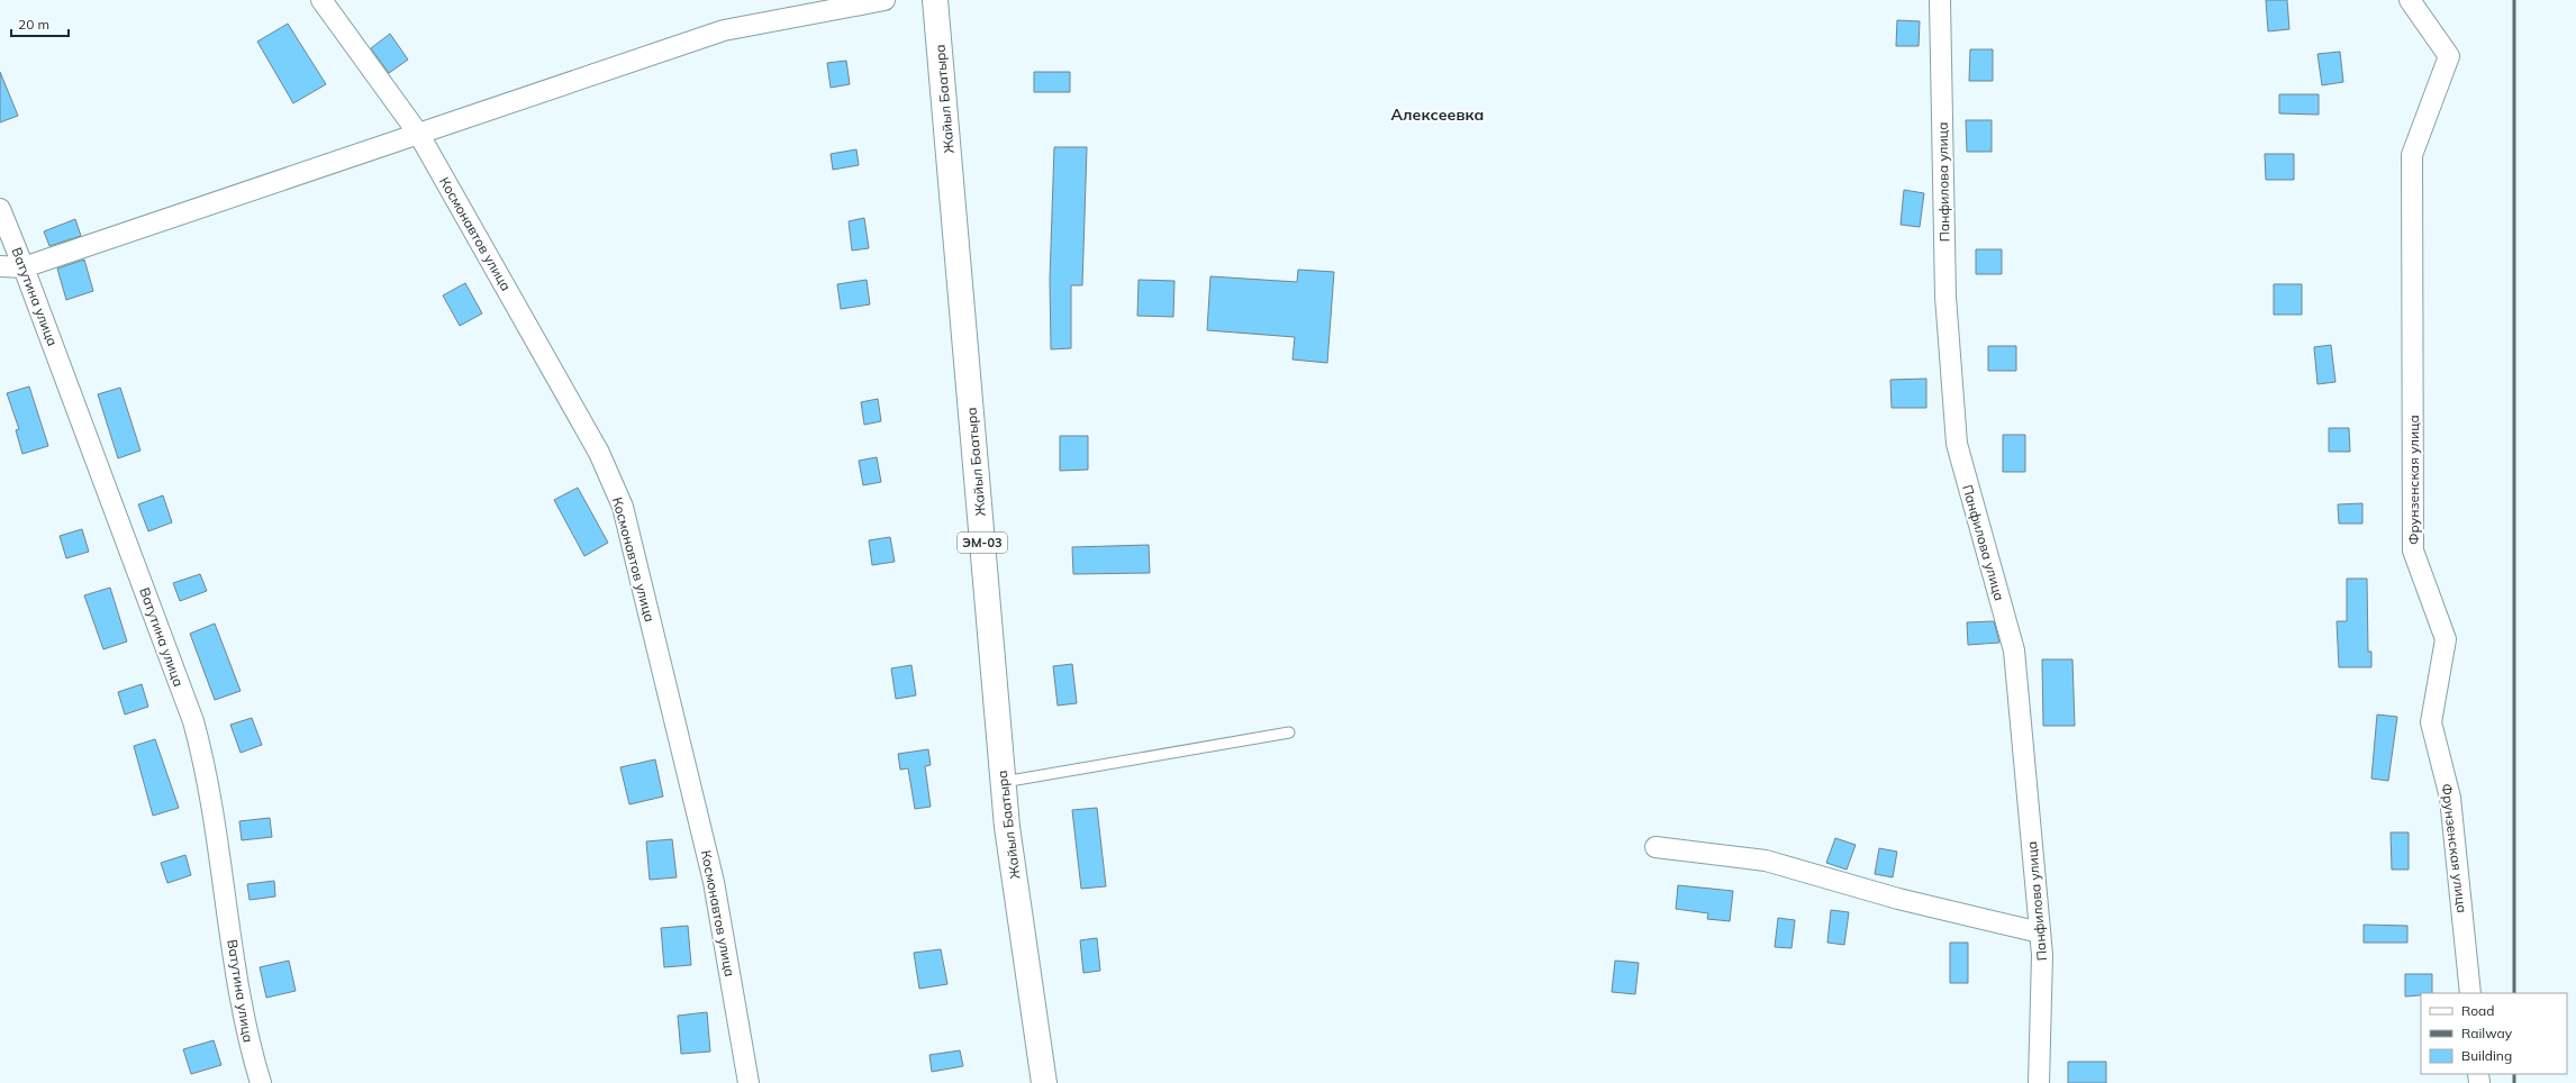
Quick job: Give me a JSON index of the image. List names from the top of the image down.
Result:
{
  "streets": {
    "highway": ["Жайыл Баатыра", "ЭМ-03"],
    "street": [
      "Панфилова улица",
      "Космонавтов улица",
      "Ватутина улица",
      "Фрунзенская улица"
    ]
  },
  "districts": ["Алексеевка"],
  "legend": ["Road", "Railway", "Building"],
  "scale_bar": "20 m"
}
